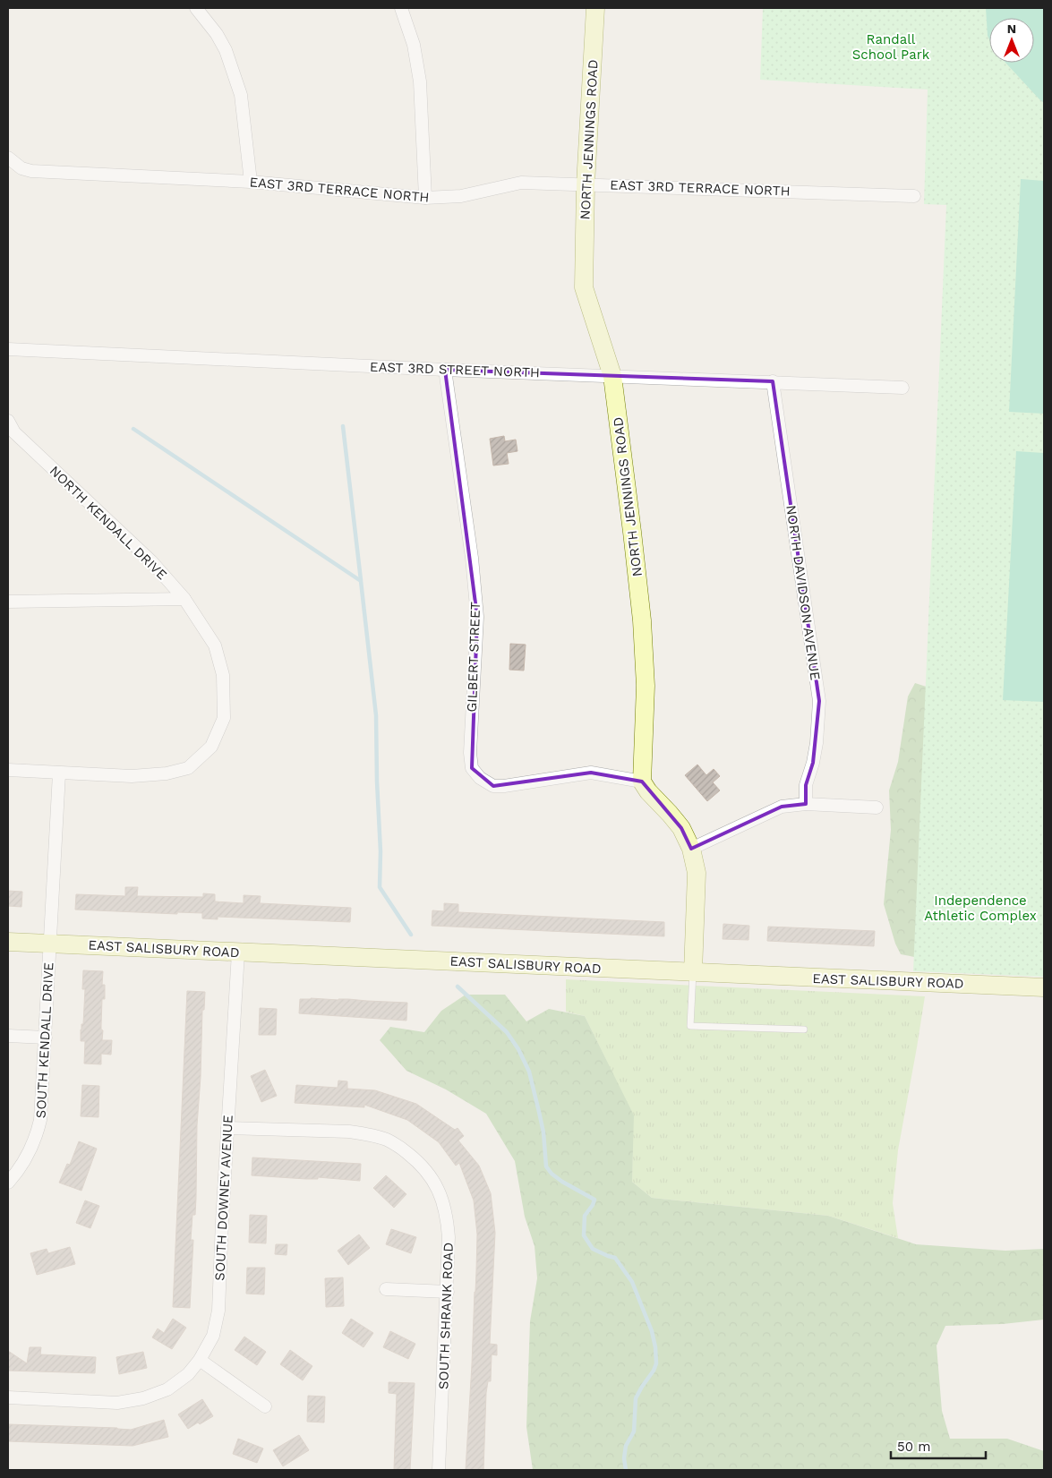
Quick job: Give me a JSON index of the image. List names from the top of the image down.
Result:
{
  "streets": {
    "street": [
      "NORTH JENNINGS ROAD",
      "EAST 3RD TERRACE NORTH",
      "EAST 3RD STREET NORTH",
      "NORTH KENDALL DRIVE",
      "NORTH DAVIDSON AVENUE",
      "GILBERT STREET",
      "EAST SALISBURY ROAD",
      "SOUTH KENDALL DRIVE",
      "SOUTH DOWNEY AVENUE",
      "SOUTH SHRANK ROAD"
    ]
  },
  "crossings": [
    ["NORTH JENNINGS ROAD", "EAST 3RD TERRACE NORTH"],
    ["NORTH JENNINGS ROAD", "EAST 3RD STREET NORTH"],
    ["NORTH JENNINGS ROAD", "GILBERT STREET"],
    ["EAST 3RD STREET NORTH", "NORTH DAVIDSON AVENUE"],
    ["EAST 3RD STREET NORTH", "GILBERT STREET"],
    ["EAST SALISBURY ROAD", "SOUTH KENDALL DRIVE"],
    ["EAST SALISBURY ROAD", "SOUTH DOWNEY AVENUE"],
    ["SOUTH DOWNEY AVENUE", "SOUTH SHRANK ROAD"]
  ],
  "parks": ["Randall School Park", "Independence Athletic Complex"],
  "scale_bar": "50 m",
  "north": "top"
}
